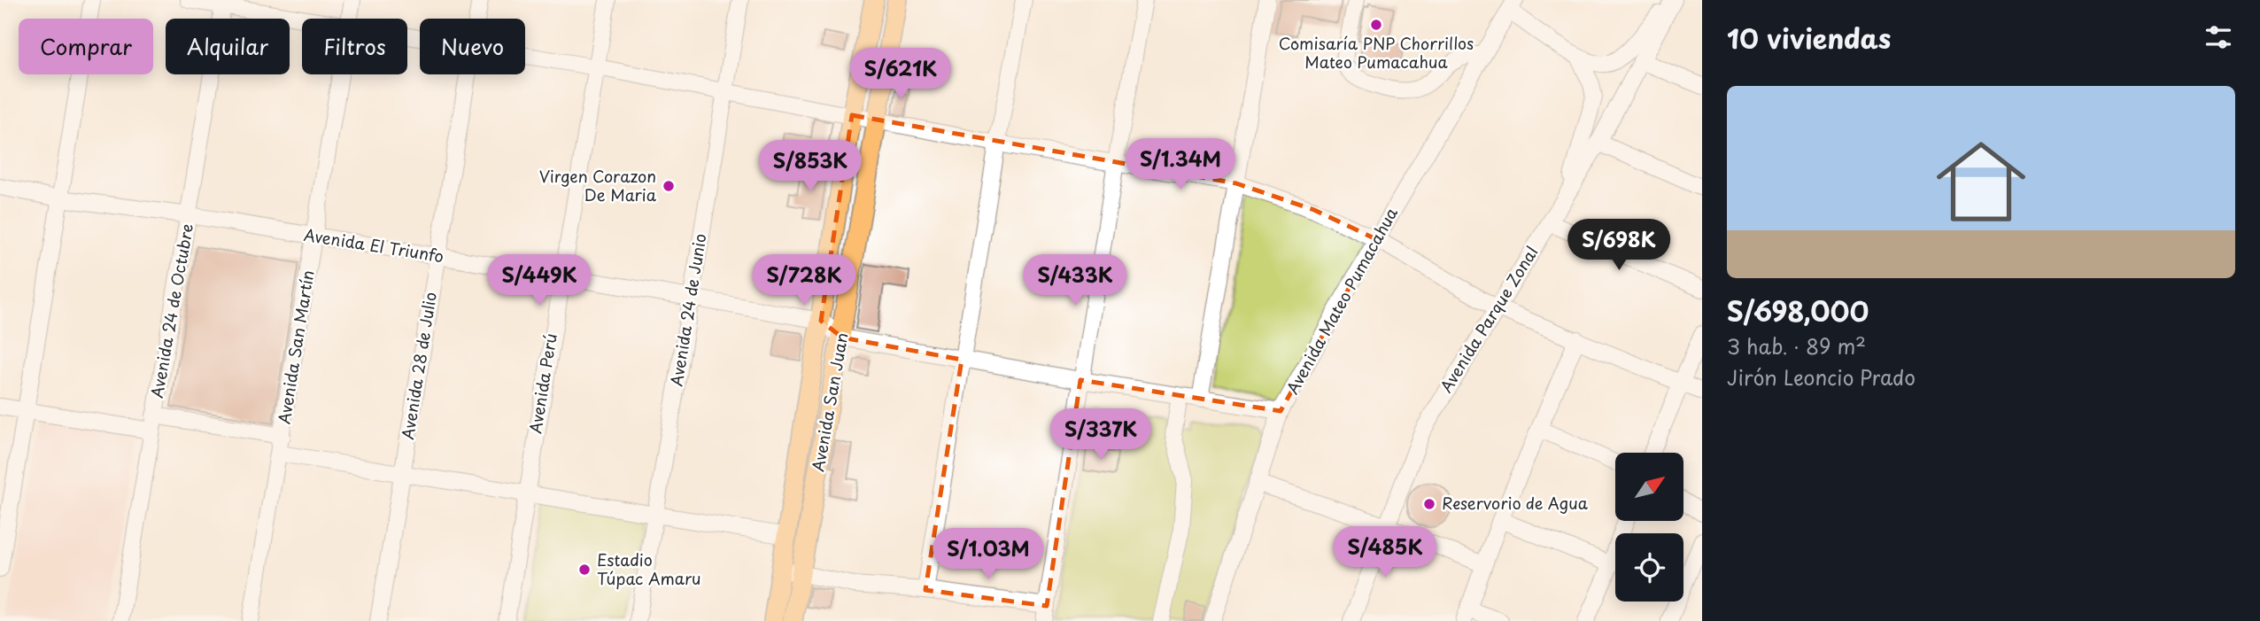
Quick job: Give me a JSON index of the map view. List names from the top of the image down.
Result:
{
  "streets": {
    "main road": ["Avenida San Juan"],
    "street": [
      "Avenida El Triunfo",
      "Avenida Mateo Pumacahua",
      "Avenida 24 de Junio",
      "Avenida 24 de Octubre",
      "Avenida Parque Zonal",
      "Avenida San Martín",
      "Avenida 28 de Julio",
      "Avenida Perú"
    ]
  },
  "crossings": [
    ["Avenida El Triunfo", "Avenida 24 de Junio"],
    ["Avenida El Triunfo", "Avenida 24 de Octubre"],
    ["Avenida El Triunfo", "Avenida San Martín"],
    ["Avenida El Triunfo", "Avenida 28 de Julio"],
    ["Avenida El Triunfo", "Avenida Perú"],
    ["Avenida El Triunfo", "Avenida San Juan"]
  ],
  "places": [
    "Comisaría PNP Chorrillos Mateo Pumacahua",
    "Virgen Corazon De Maria",
    "Reservorio de Agua",
    "Estadio Túpac Amaru"
  ],
  "north": "top right",
  "page": {
    "heading": "10 viviendas",
    "chip": [
      "Comprar",
      "Alquilar",
      "Filtros",
      "Nuevo"
    ],
    "price": [
      "S/621K",
      "S/1.34M",
      "S/853K",
      "S/698K",
      "S/449K",
      "S/728K",
      "S/433K",
      "S/337K",
      "S/485K",
      "S/1.03M"
    ],
    "list": [
      {
        "name": "S/698,000",
        "note": "3 hab. · 89 m² · Jirón Leoncio Prado"
      }
    ]
  }
}
